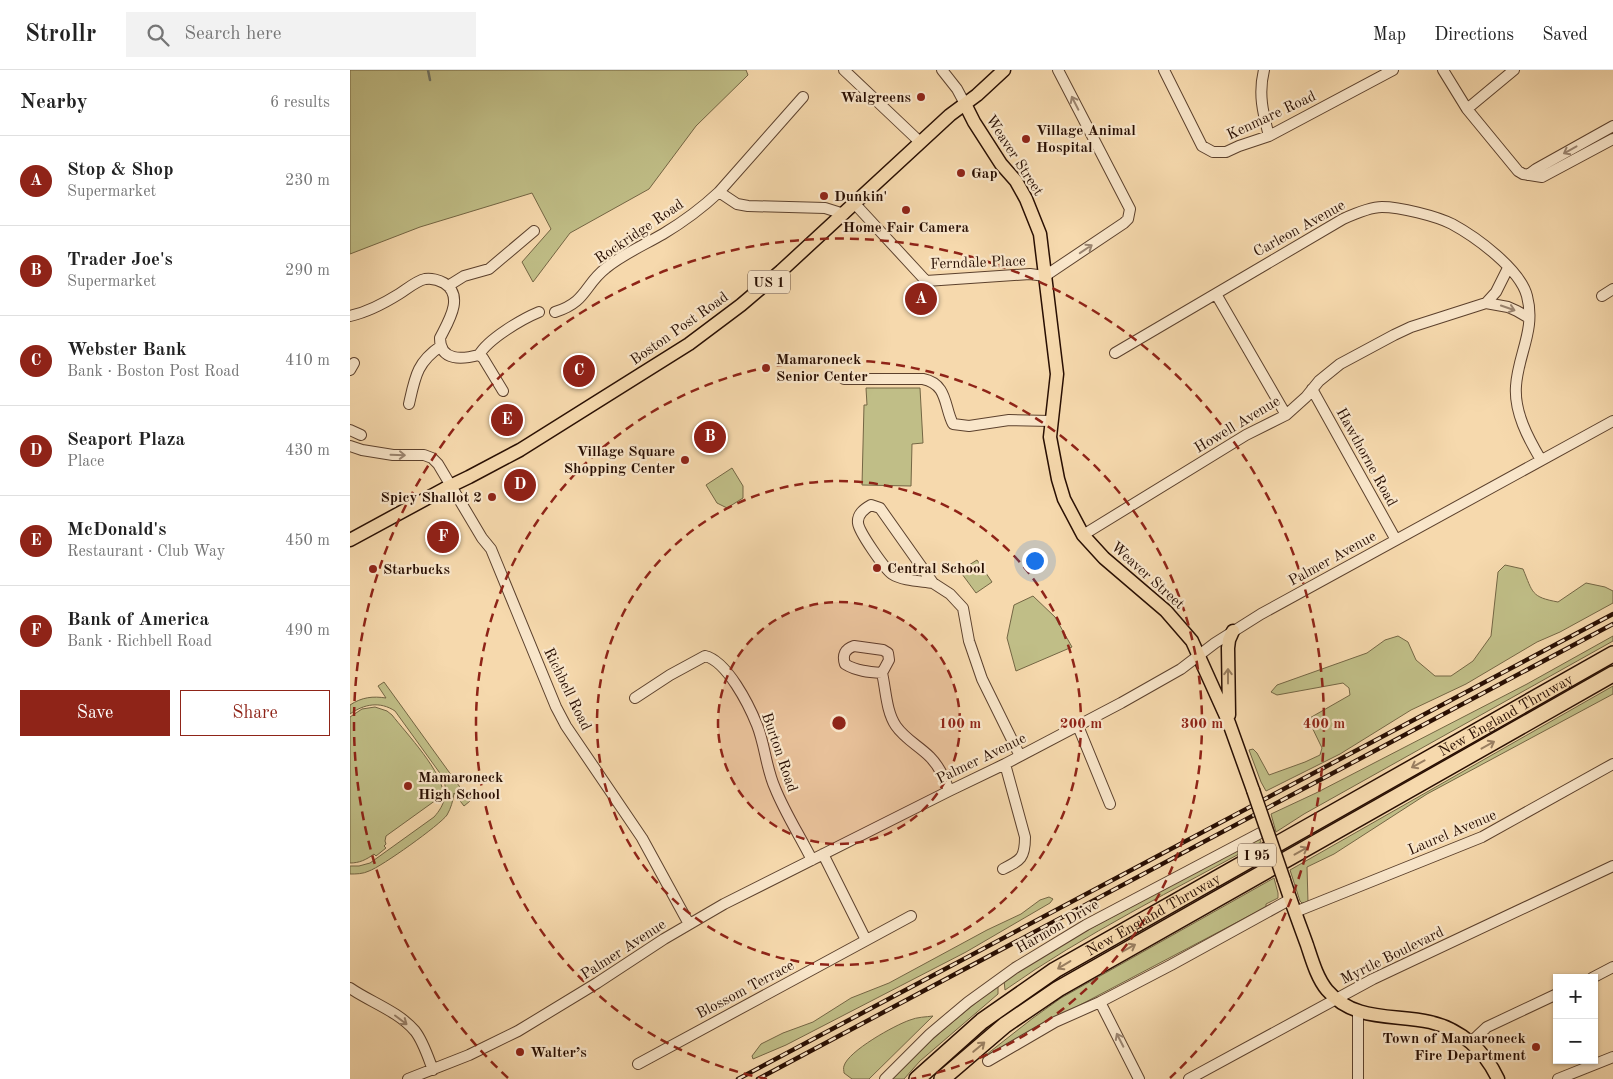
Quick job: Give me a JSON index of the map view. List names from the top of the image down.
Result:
{
  "streets": {
    "highway": ["New England Thruway", "I 95"],
    "main road": ["Weaver Street", "US 1", "Boston Post Road"],
    "street": [
      "Kenmare Road",
      "Carleon Avenue",
      "Rockridge Road",
      "Ferndale Place",
      "Howell Avenue",
      "Hawthorne Road",
      "Palmer Avenue",
      "Richbell Road",
      "Burton Road",
      "Laurel Avenue",
      "Harmon Drive",
      "Myrtle Boulevard",
      "Blossom Terrace"
    ]
  },
  "crossings": [
    ["Weaver Street", "Ferndale Place"],
    ["Weaver Street", "Boston Post Road"],
    ["Weaver Street", "Howell Avenue"],
    ["Weaver Street", "Palmer Avenue"],
    ["Weaver Street", "Laurel Avenue"],
    ["Weaver Street", "Harmon Drive"],
    ["Weaver Street", "Myrtle Boulevard"],
    ["Carleon Avenue", "Howell Avenue"],
    ["Carleon Avenue", "Palmer Avenue"],
    ["Ferndale Place", "Boston Post Road"],
    ["US 1", "Boston Post Road"],
    ["US 1", "Richbell Road"],
    ["Boston Post Road", "Richbell Road"],
    ["Howell Avenue", "Hawthorne Road"],
    ["Hawthorne Road", "Palmer Avenue"],
    ["Palmer Avenue", "Richbell Road"],
    ["Palmer Avenue", "Burton Road"]
  ],
  "places": [
    "Walgreens",
    "Village Animal Hospital",
    "Gap",
    "Dunkin'",
    "Home Fair Camera",
    "Mamaroneck Senior Center",
    "Village Square Shopping Center",
    "Spicy Shallot 2",
    "Central School",
    "Starbucks",
    "Mamaroneck High School",
    "Town of Mamaroneck Fire Department",
    "Walter’s"
  ],
  "page": {
    "header": "Strollr",
    "search": "Search here",
    "nav": ["Map", "Directions", "Saved"],
    "heading": ["Nearby", "6 results"],
    "list": [
      {
        "mark": "A",
        "name": "Stop & Shop",
        "note": "Supermarket",
        "value": "230 m"
      },
      {
        "mark": "B",
        "name": "Trader Joe's",
        "note": "Supermarket",
        "value": "290 m"
      },
      {
        "mark": "C",
        "name": "Webster Bank",
        "note": "Bank · Boston Post Road",
        "value": "410 m"
      },
      {
        "mark": "D",
        "name": "Seaport Plaza",
        "note": "Place",
        "value": "430 m"
      },
      {
        "mark": "E",
        "name": "McDonald's",
        "note": "Restaurant · Club Way",
        "value": "450 m"
      },
      {
        "mark": "F",
        "name": "Bank of America",
        "note": "Bank · Richbell Road",
        "value": "490 m"
      }
    ],
    "pins": [
      "A",
      "C",
      "E",
      "B",
      "D",
      "F"
    ],
    "buttons": ["Save", "Share"],
    "map_buttons": ["+", "−"]
  },
  "rings": [
    "100 m",
    "200 m",
    "300 m",
    "400 m"
  ]
}
